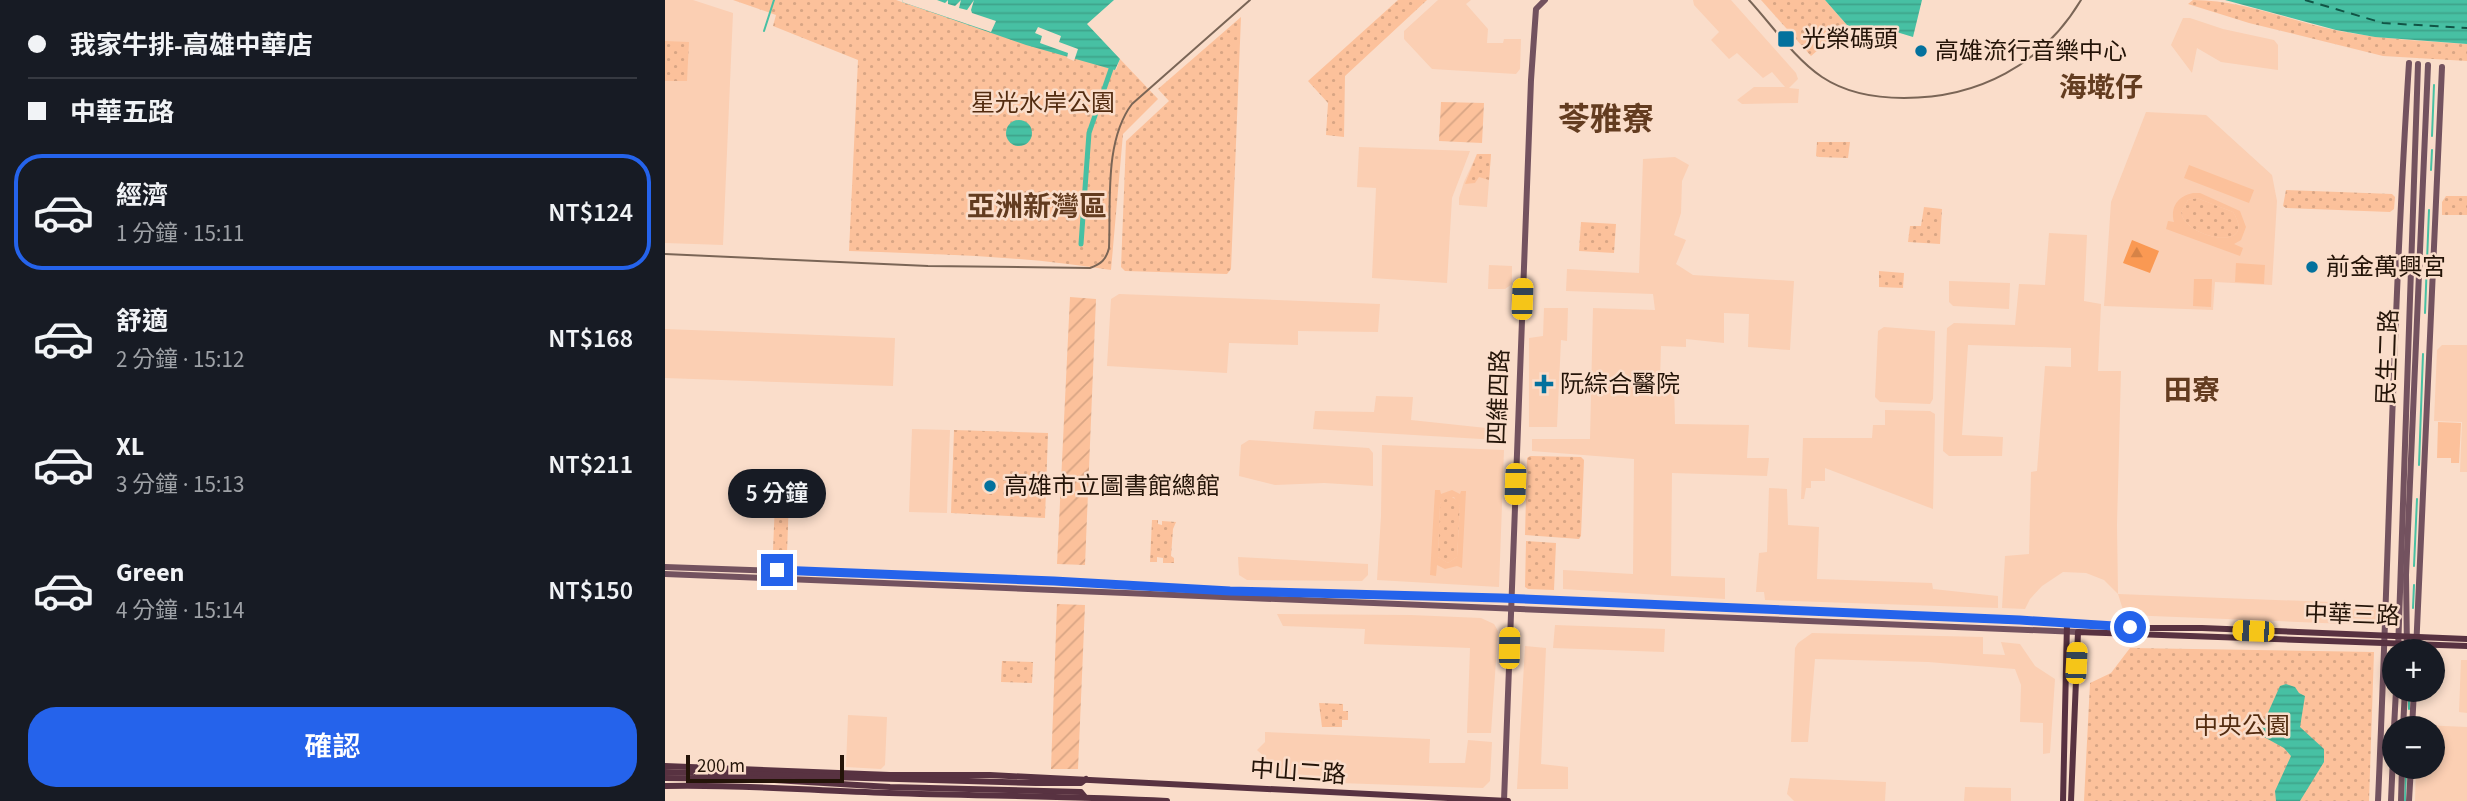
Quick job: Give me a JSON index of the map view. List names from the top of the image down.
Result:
{
  "streets": {
    "main road": [
      "民生二路",
      "四維四路",
      "中華三路",
      "中山二路"
    ]
  },
  "crossings": [
    ["四維四路", "中山二路"]
  ],
  "districts": [
    "海墘仔",
    "苓雅寮",
    "亞洲新灣區",
    "田寮"
  ],
  "parks": ["星光水岸公園", "中央公園"],
  "places": {
    "transit": ["光榮碼頭"],
    "other": ["高雄流行音樂中心", "前金萬興宮", "高雄市立圖書館總館"],
    "health": ["阮綜合醫院"]
  },
  "scale_bar": "200 m",
  "page": {
    "banner": ["我家牛排-高雄中華店", "中華五路"],
    "list": [
      {
        "name": "經濟",
        "note": "1 分鐘 · 15:11",
        "value": "NT$124"
      },
      {
        "name": "舒適",
        "note": "2 分鐘 · 15:12",
        "value": "NT$168"
      },
      {
        "name": "XL",
        "note": "3 分鐘 · 15:13",
        "value": "NT$211"
      },
      {
        "name": "Green",
        "note": "4 分鐘 · 15:14",
        "value": "NT$150"
      }
    ],
    "bubble": "5 分鐘",
    "map_buttons": ["+", "−"],
    "buttons": "確認",
    "scale": "200 m"
  }
}
